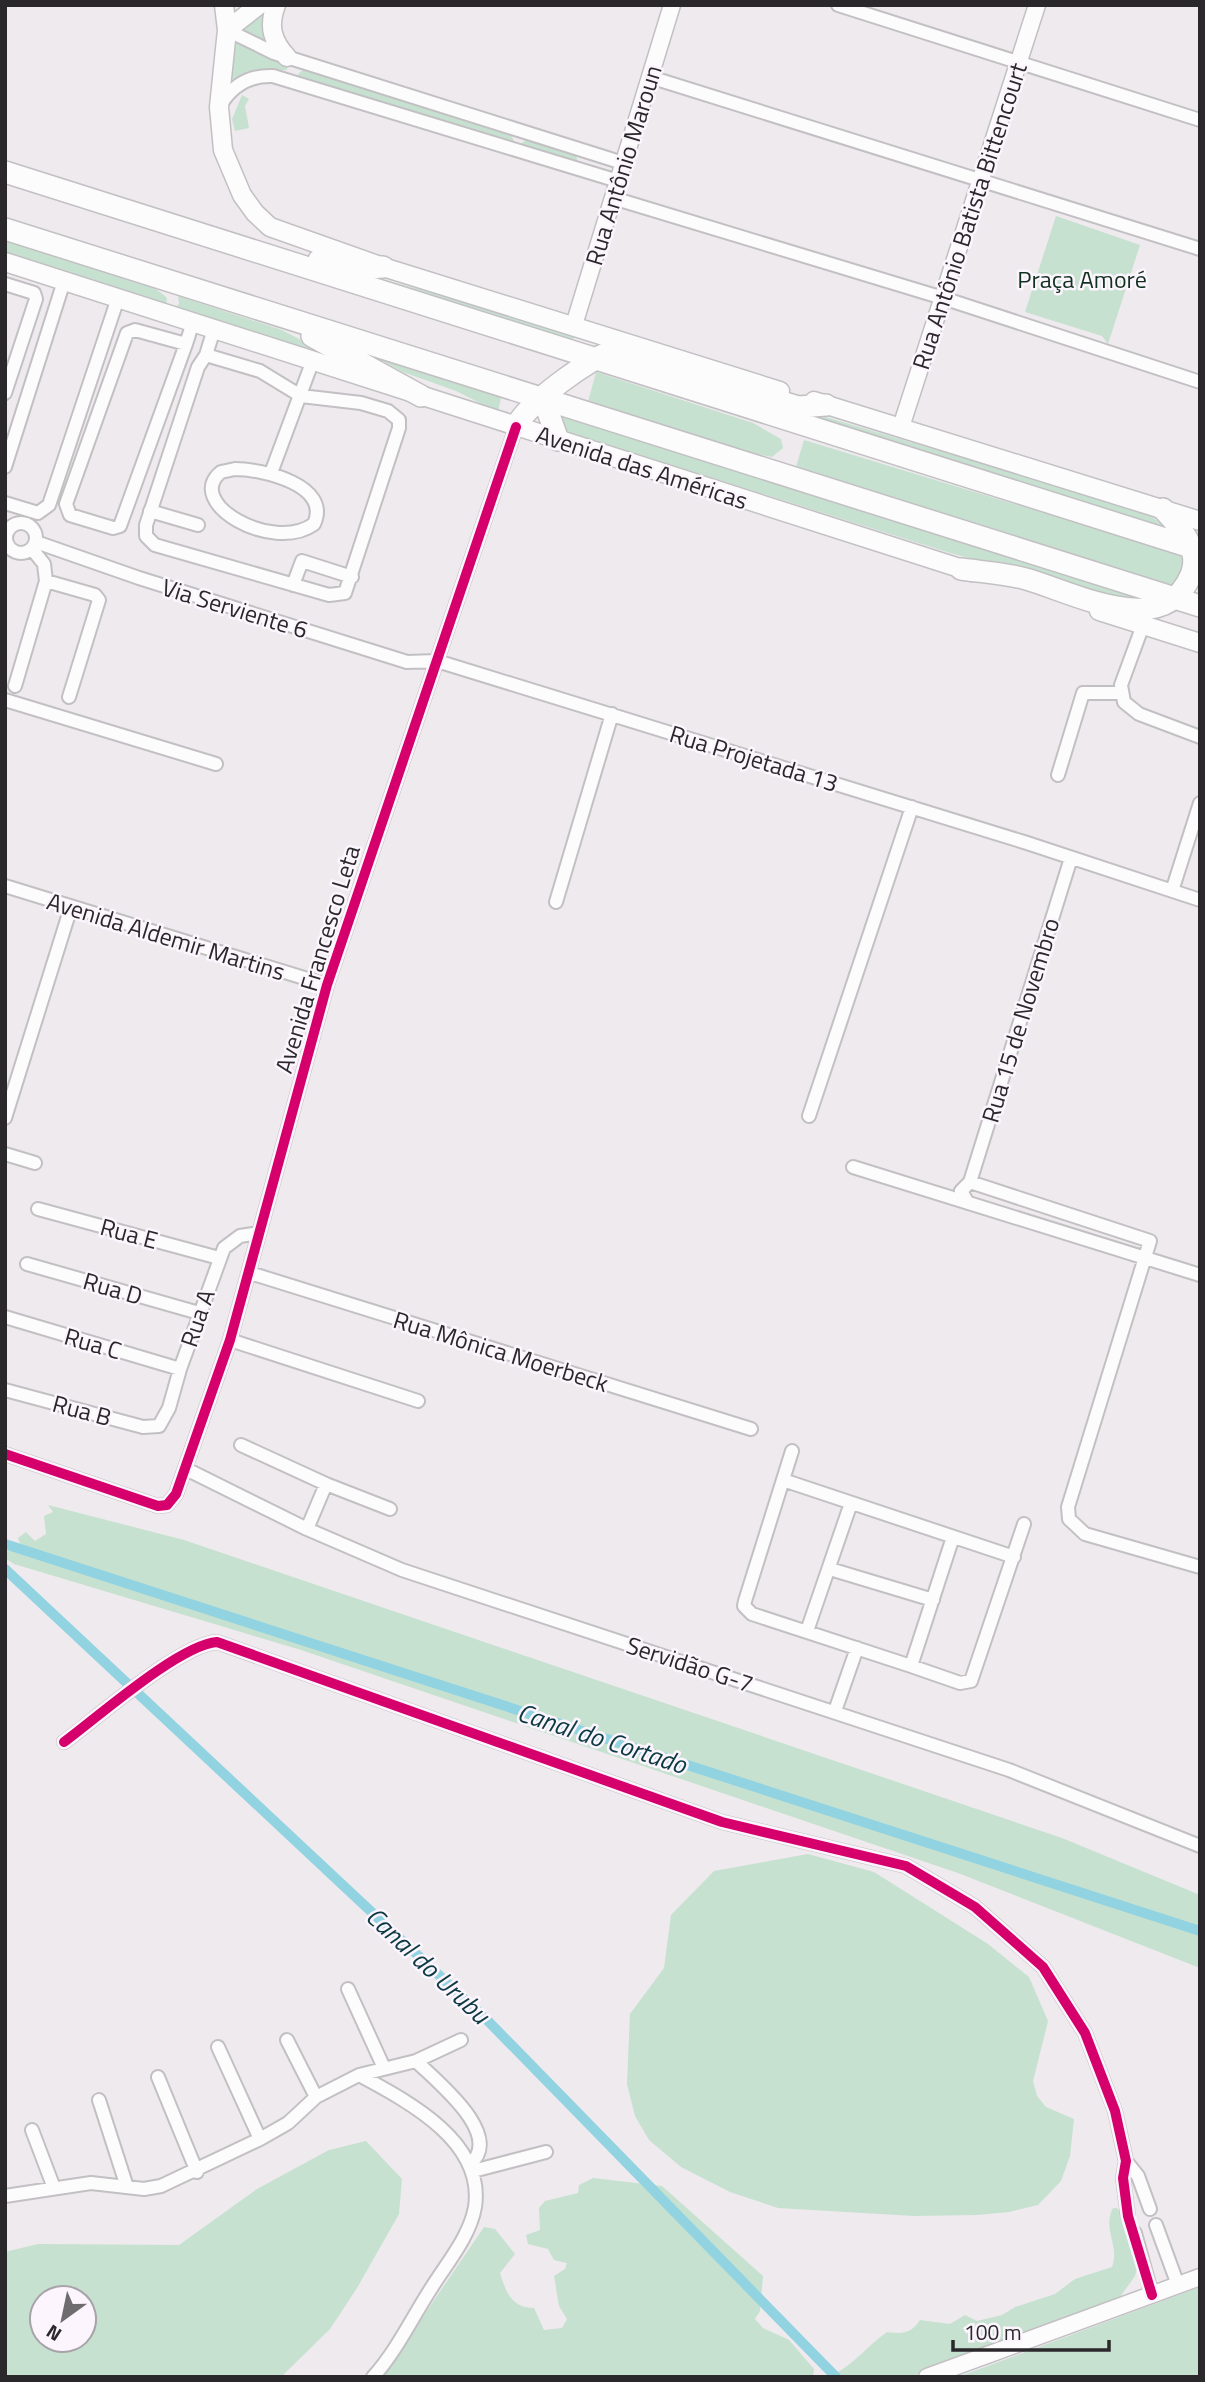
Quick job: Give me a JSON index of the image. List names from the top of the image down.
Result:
{
  "streets": {
    "highway": ["Avenida das Américas"],
    "street": [
      "Rua Antônio Maroun",
      "Rua Antônio Batista Bittencourt",
      "Via Serviente 6",
      "Rua Projetada 13",
      "Avenida Aldemir Martins",
      "Avenida Francesco Leta",
      "Rua 15 de Novembro",
      "Rua E",
      "Rua D",
      "Rua A",
      "Rua C",
      "Rua Mônica Moerbeck",
      "Rua B",
      "Servidão G-7"
    ]
  },
  "crossings": [
    ["Avenida das Américas", "Avenida Francesco Leta"],
    ["Via Serviente 6", "Rua Projetada 13"],
    ["Via Serviente 6", "Avenida Francesco Leta"],
    ["Rua Projetada 13", "Avenida Francesco Leta"],
    ["Rua Projetada 13", "Rua 15 de Novembro"],
    ["Avenida Aldemir Martins", "Avenida Francesco Leta"],
    ["Avenida Francesco Leta", "Rua A"],
    ["Avenida Francesco Leta", "Rua Mônica Moerbeck"],
    ["Avenida Francesco Leta", "Servidão G-7"],
    ["Rua E", "Rua A"],
    ["Rua D", "Rua A"],
    ["Rua A", "Rua C"],
    ["Rua A", "Rua B"]
  ],
  "water": ["Canal do Cortado", "Canal do Urubu"],
  "parks": ["Praça Amoré"],
  "scale_bar": "100 m",
  "north": "bottom left"
}
